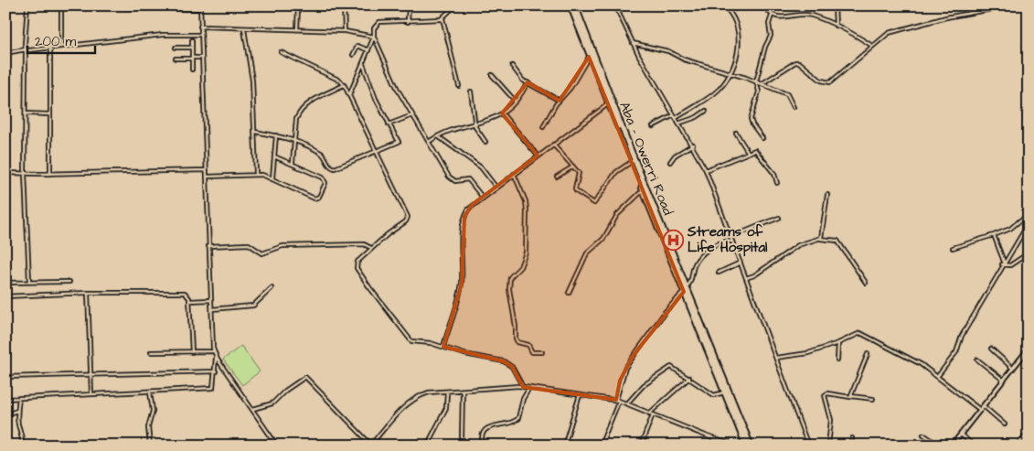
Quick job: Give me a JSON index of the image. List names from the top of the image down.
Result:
{
  "streets": {
    "highway": ["Aba - Owerri Road"]
  },
  "places": {
    "hospital": ["Streams of Life Hospital"]
  },
  "scale_bar": "200 m"
}
